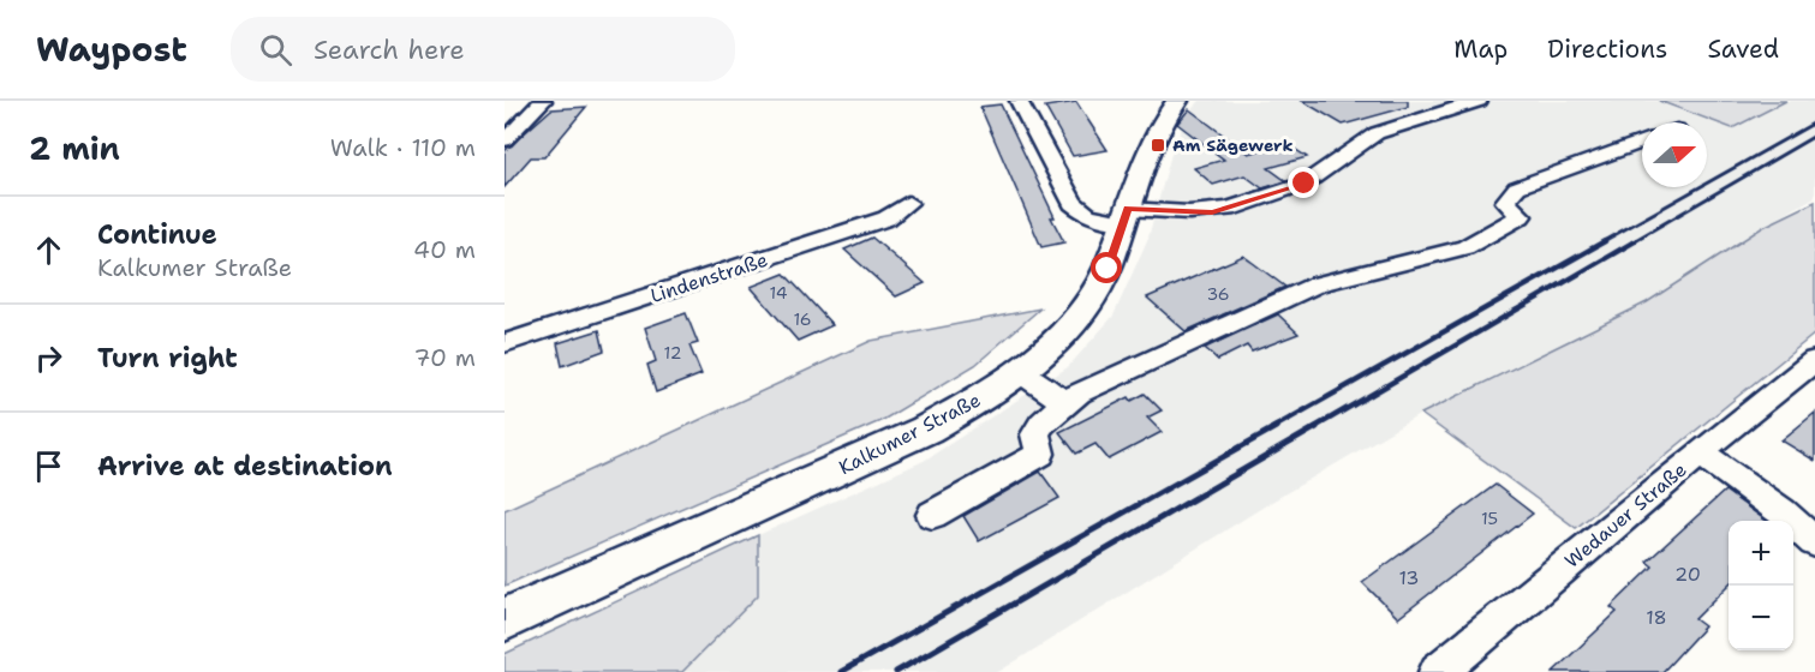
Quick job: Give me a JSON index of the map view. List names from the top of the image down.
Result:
{
  "streets": {
    "main road": ["Kalkumer Straße"],
    "street": ["Lindenstraße", "Wedauer Straße"]
  },
  "places": {
    "transit": ["Am Sägewerk"]
  },
  "house_numbers": [
    "14",
    "36",
    "16",
    "12",
    "15",
    "20",
    "13",
    "18"
  ],
  "north": "right",
  "page": {
    "header": "Waypost",
    "search": "Search here",
    "nav": ["Map", "Directions", "Saved"],
    "heading": ["2 min", "Walk · 110 m"],
    "list": [
      ["Continue", "Kalkumer Straße", "40 m"],
      ["Turn right", "70 m"],
      "Arrive at destination"
    ],
    "map_buttons": ["+", "−"]
  }
}
